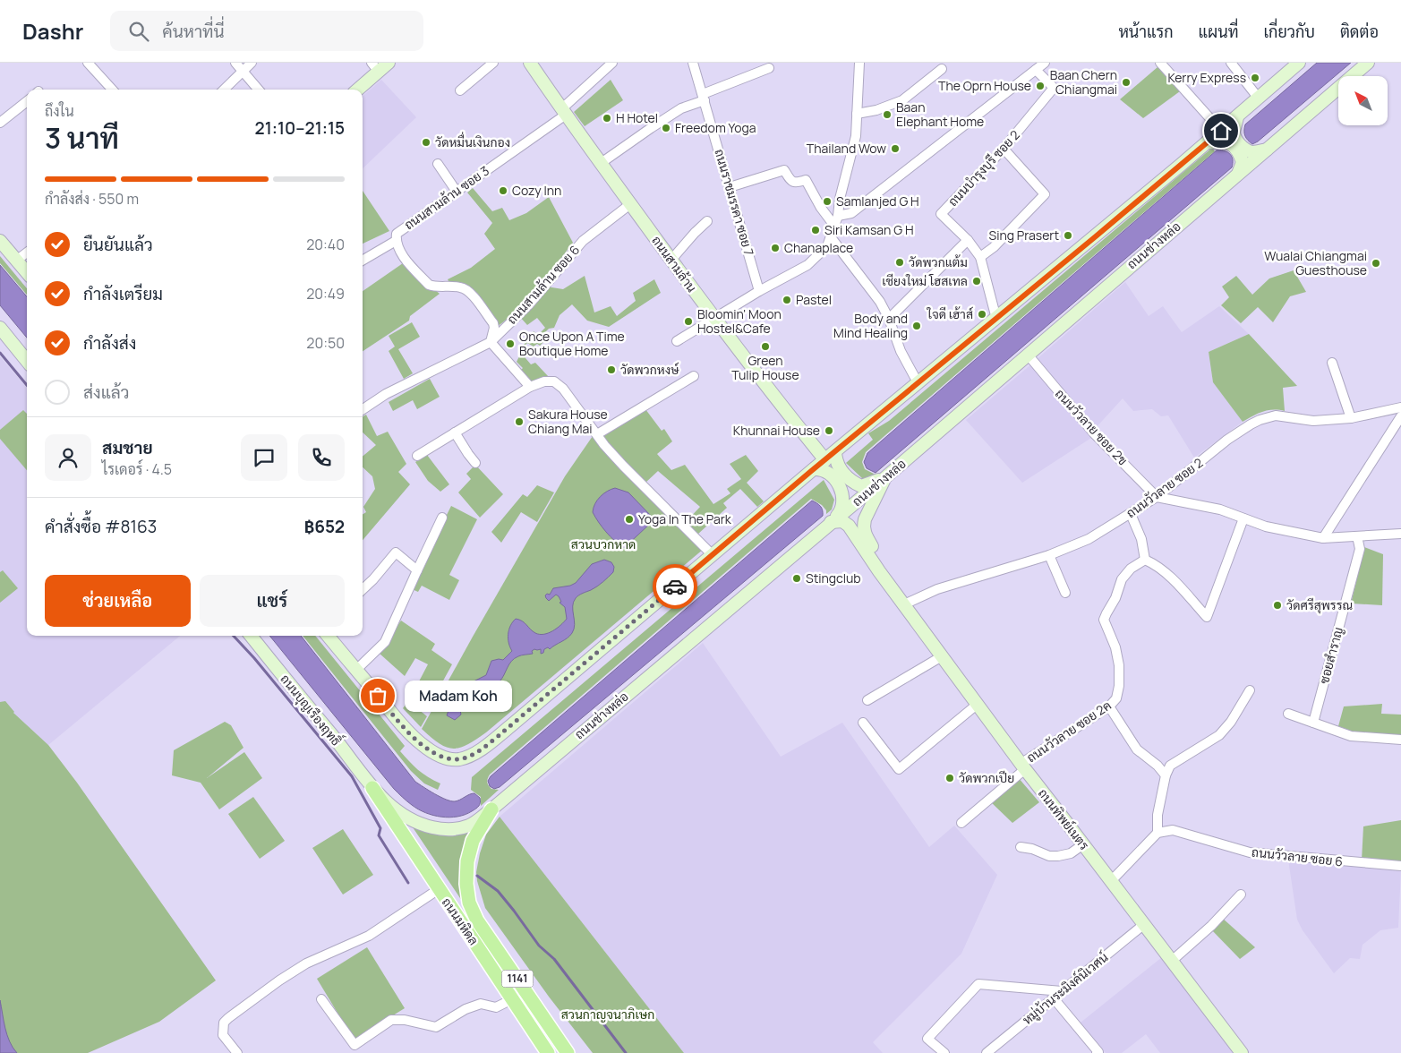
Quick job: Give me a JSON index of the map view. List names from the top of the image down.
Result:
{
  "streets": {
    "main road": [
      "ถนนช่างหล่อ",
      "ถนนสามล้าน",
      "ถนนบุญเรืองฤทธิ์",
      "ถนนทิพย์เนตร",
      "ถนนมหิดล",
      "1141"
    ],
    "street": [
      "ถนนบำรุงบุรี ซอย 2",
      "ถนนสามล้าน ซอย 3",
      "ถนนราชมรรคา ซอย 7",
      "ถนนสามล้าน ซอย 6",
      "ถนนวัวลาย ซอย 2ข",
      "ถนนวัวลาย ซอย 2",
      "ซอยสำราญ",
      "ถนนวัวลาย ซอย 2ค",
      "ถนนวัวลาย ซอย 6",
      "หมู่บ้านระมิงค์นิเวศน์"
    ]
  },
  "crossings": [
    ["ถนนสามล้าน ซอย 3", "ถนนสามล้าน"],
    ["ถนนสามล้าน ซอย 3", "ถนนสามล้าน ซอย 6"],
    ["ถนนช่างหล่อ", "ถนนสามล้าน"],
    ["ถนนช่างหล่อ", "ถนนวัวลาย ซอย 2ข"],
    ["ถนนช่างหล่อ", "ถนนบุญเรืองฤทธิ์"],
    ["ถนนช่างหล่อ", "ถนนทิพย์เนตร"],
    ["ถนนช่างหล่อ", "ถนนมหิดล"],
    ["ถนนสามล้าน", "ถนนสามล้าน ซอย 6"],
    ["ถนนสามล้าน", "ถนนทิพย์เนตร"],
    ["ถนนวัวลาย ซอย 2ข", "ถนนวัวลาย ซอย 2"],
    ["ถนนวัวลาย ซอย 2", "ถนนทิพย์เนตร"],
    ["ถนนบุญเรืองฤทธิ์", "ถนนมหิดล"],
    ["ถนนวัวลาย ซอย 2ค", "ถนนทิพย์เนตร"],
    ["ถนนทิพย์เนตร", "หมู่บ้านระมิงค์นิเวศน์"]
  ],
  "parks": ["สวนบวกหาด", "สวนกาญจนาภิเษก"],
  "places": [
    "Kerry Express",
    "Baan Chern Chiangmai",
    "The Oprn House",
    "Baan Elephant Home",
    "H Hotel",
    "Freedom Yoga",
    "วัดหมื่นเงินกอง",
    "Thailand Wow",
    "Cozy Inn",
    "Samlanjed G H",
    "Siri Kamsan G H",
    "Sing Prasert",
    "Chanaplace",
    "วัดพวกแต้ม",
    "Wualai Chiangmai Guesthouse",
    "เชียงใหม่ โฮสเทล",
    "Pastel",
    "ใจดี เฮ้าส์",
    "Bloomin' Moon Hostel&Cafe",
    "Body and Mind Healing",
    "Once Upon A Time Boutique Home",
    "Green Tulip House",
    "วัดพวกหงษ์",
    "Sakura House Chiang Mai",
    "Khunnai House",
    "Yoga In The Park",
    "Stingclub",
    "วัดศรีสุพรรณ",
    "Madam Koh",
    "วัดพวกเปีย"
  ],
  "north": "top left",
  "page": {
    "header": "Dashr",
    "search": "ค้นหาที่นี่",
    "nav": [
      "หน้าแรก",
      "แผนที่",
      "เกี่ยวกับ",
      "ติดต่อ"
    ],
    "heading": ["3 นาที", "ถึงใน", "21:10–21:15"],
    "panel": [
      "สมชาย",
      "ไรเดอร์ · 4.5",
      "คำสั่งซื้อ #8163",
      "฿652"
    ],
    "bar": "กำลังส่ง · 550 m",
    "list": [
      ["ยืนยันแล้ว", "20:40"],
      ["กำลังเตรียม", "20:49"],
      ["กำลังส่ง", "20:50"],
      "ส่งแล้ว"
    ],
    "buttons": ["ช่วยเหลือ", "แชร์"],
    "bubble": "Madam Koh"
  }
}
